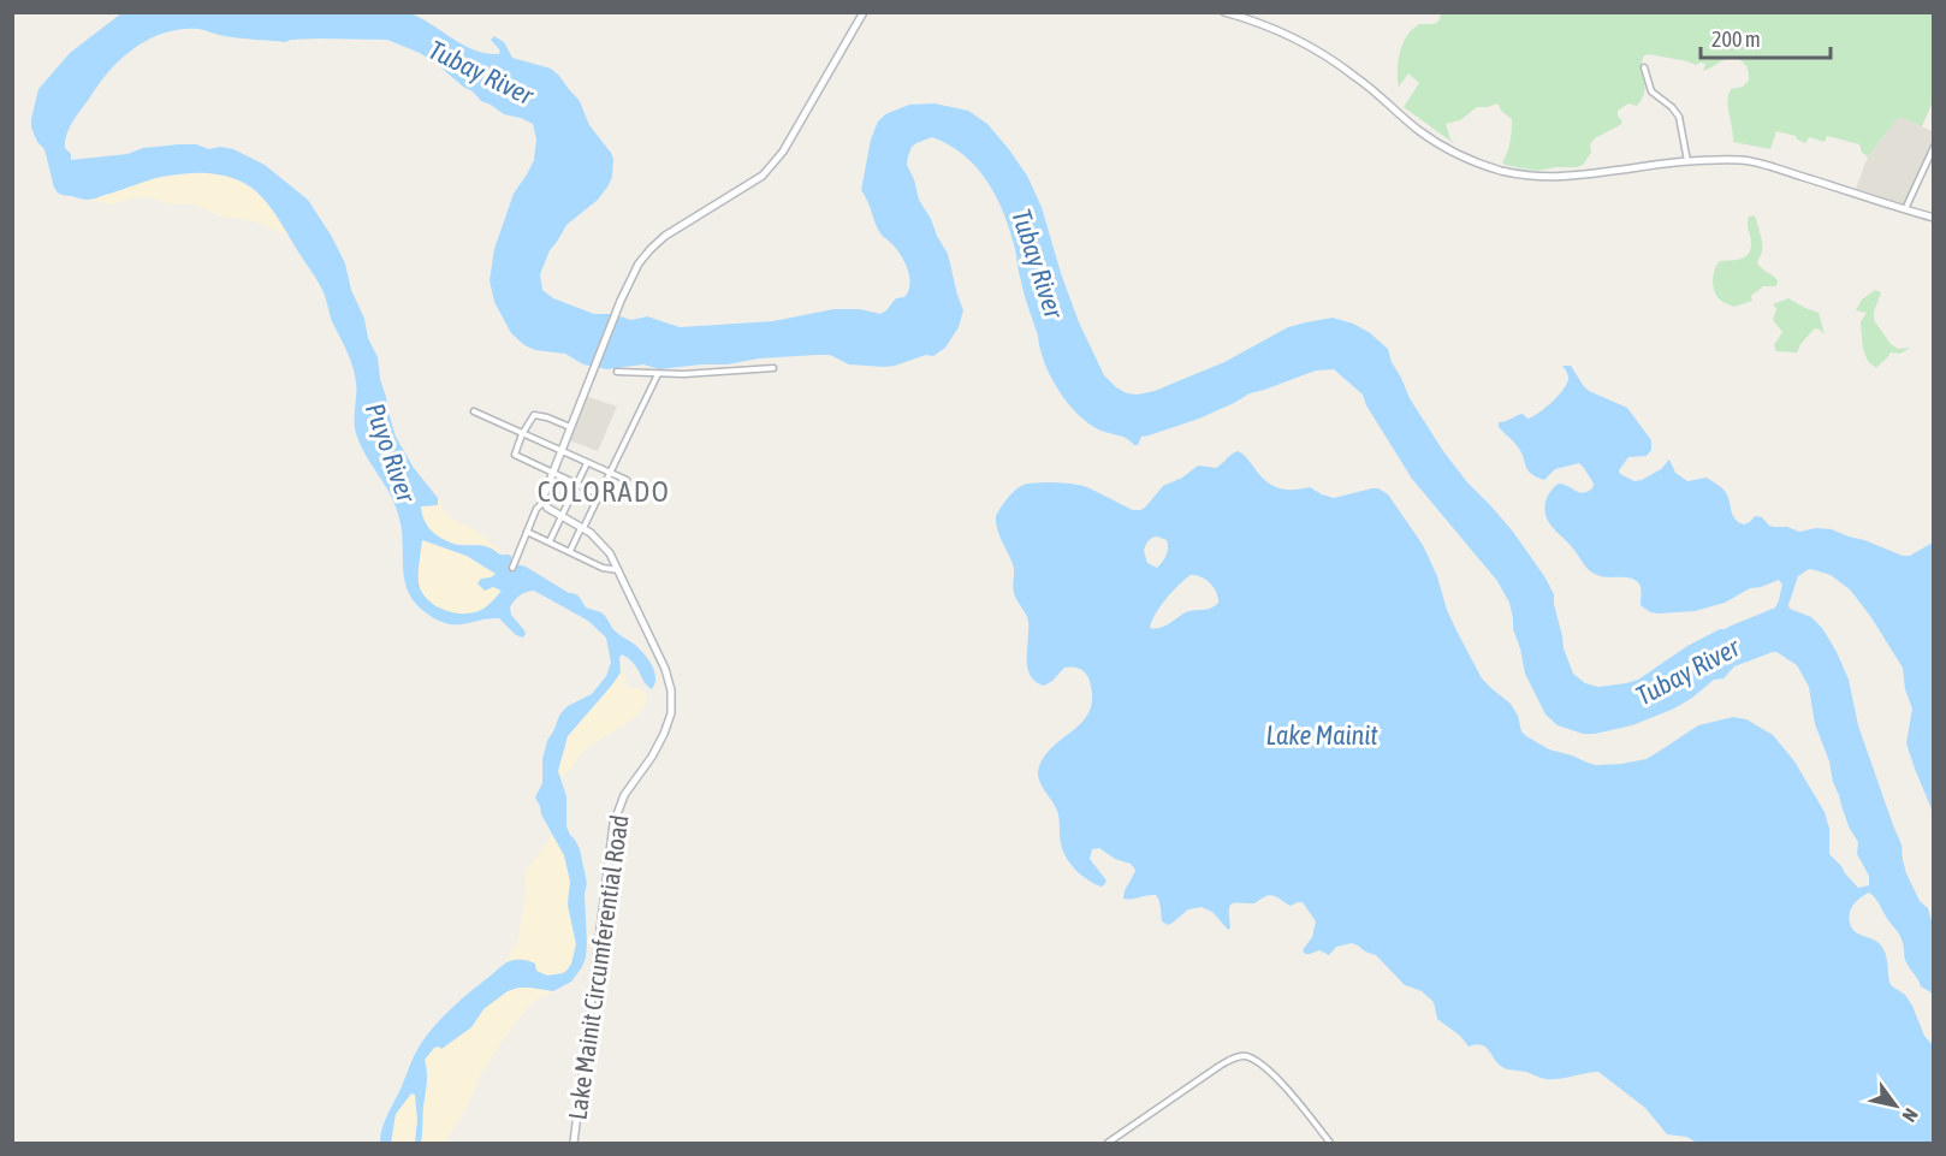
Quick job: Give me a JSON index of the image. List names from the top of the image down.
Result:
{
  "streets": {
    "main road": ["Lake Mainit Circumferential Road"]
  },
  "districts": ["COLORADO"],
  "water": ["Tubay River", "Puyo River", "Lake Mainit"],
  "scale_bar": "200 m",
  "north": "bottom right"
}
